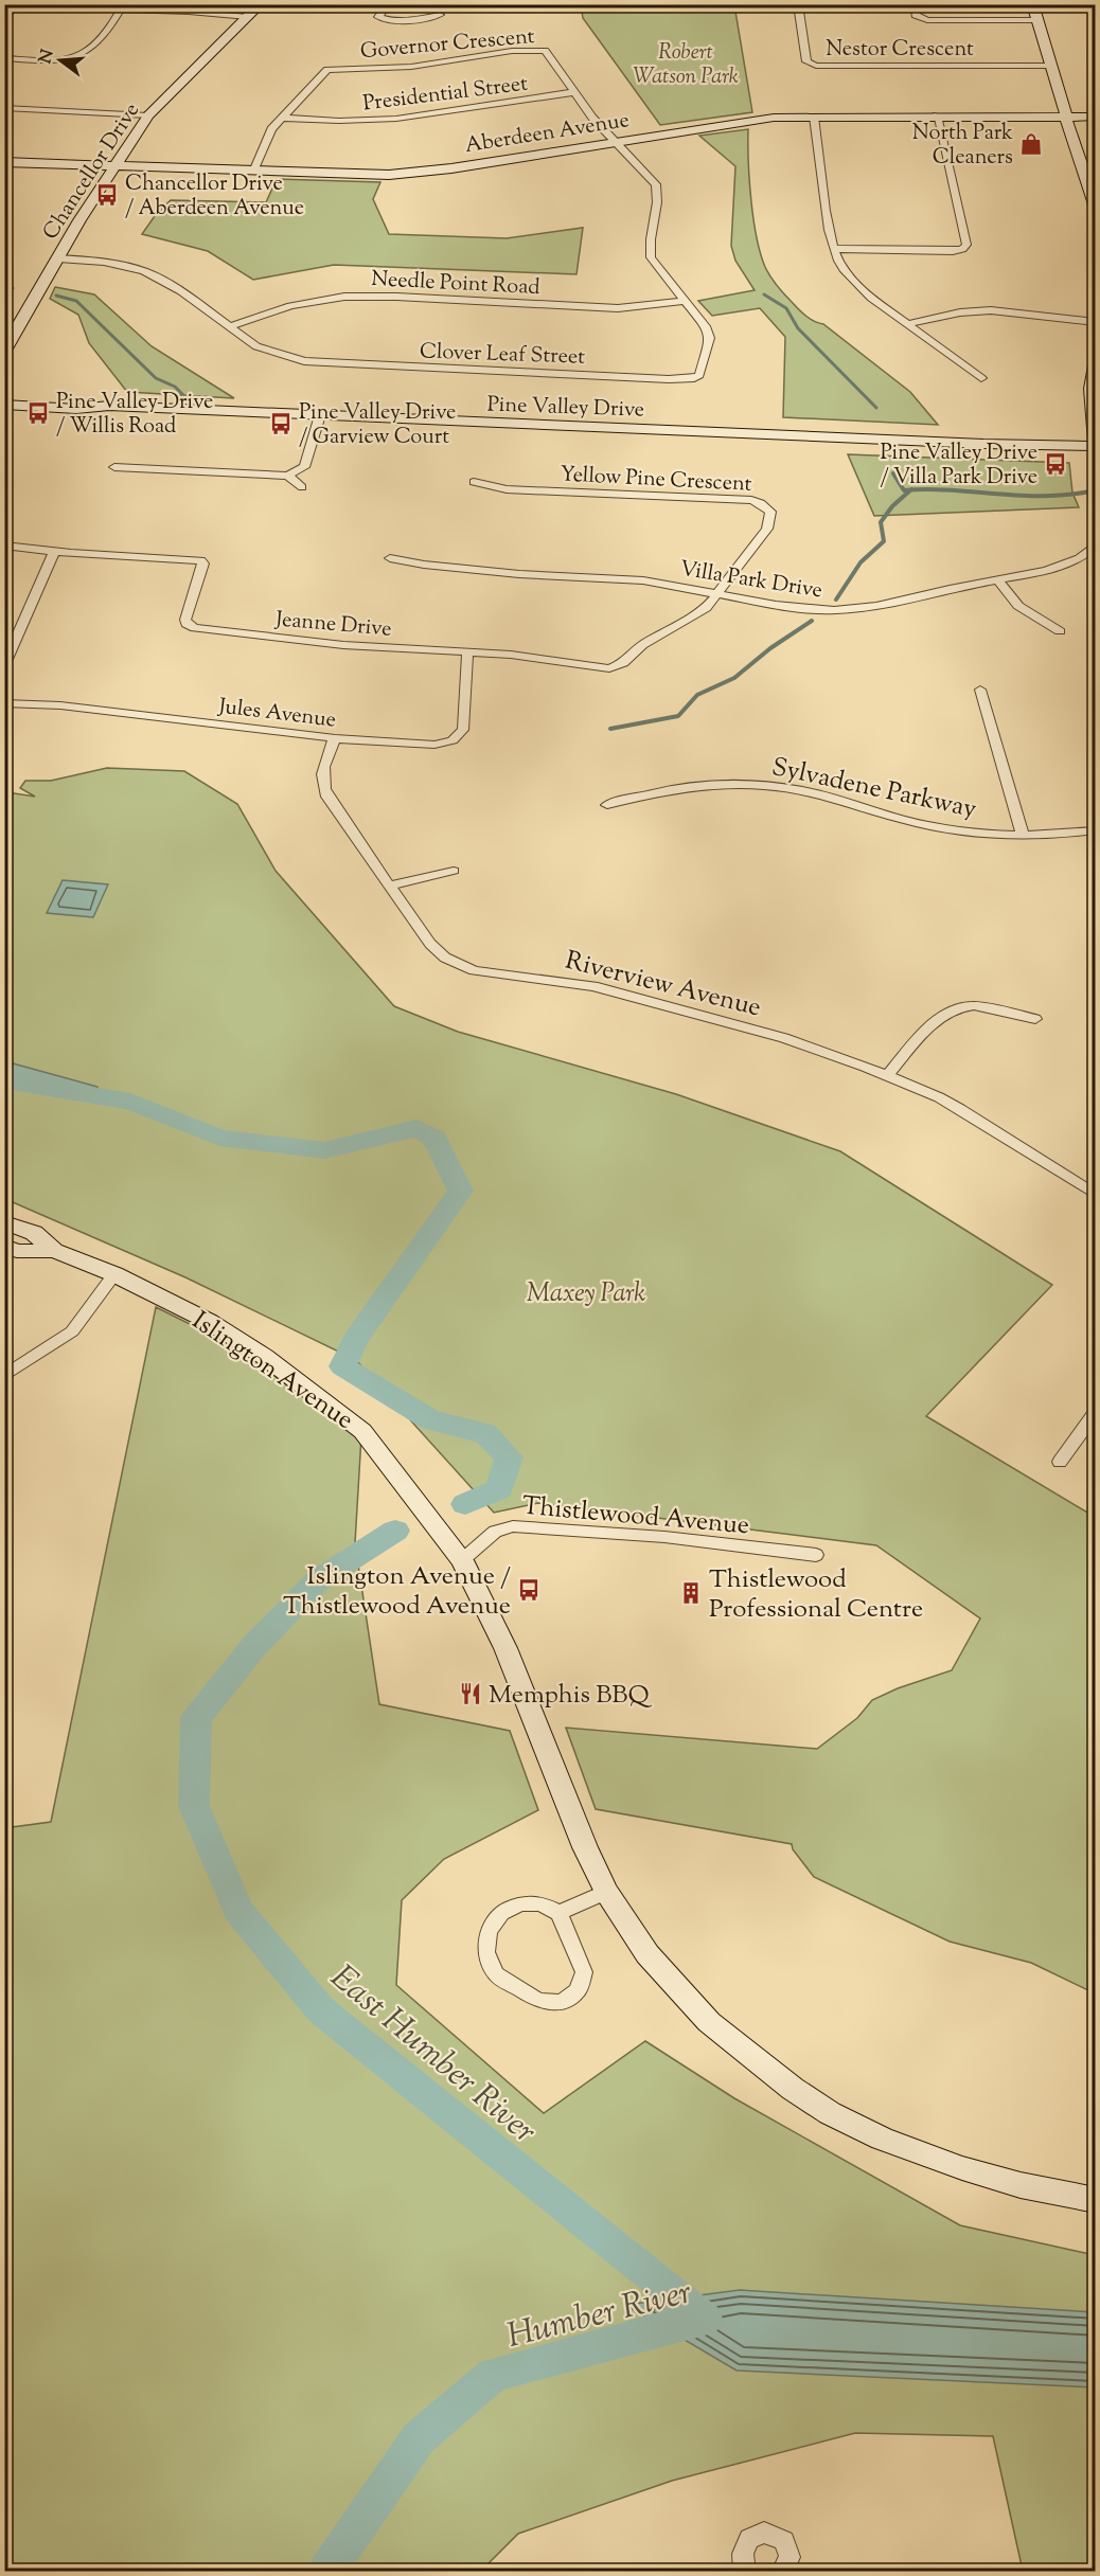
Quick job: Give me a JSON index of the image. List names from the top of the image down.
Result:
{
  "streets": {
    "street": [
      "Governor Crescent",
      "Nestor Crescent",
      "Presidential Street",
      "Aberdeen Avenue",
      "Chancellor Drive",
      "Needle Point Road",
      "Clover Leaf Street",
      "Pine Valley Drive",
      "Yellow Pine Crescent",
      "Villa Park Drive",
      "Jeanne Drive",
      "Jules Avenue",
      "Sylvadene Parkway",
      "Riverview Avenue",
      "Islington Avenue",
      "Thistlewood Avenue"
    ]
  },
  "crossings": [
    ["Governor Crescent", "Presidential Street"],
    ["Governor Crescent", "Aberdeen Avenue"],
    ["Governor Crescent", "Clover Leaf Street"],
    ["Aberdeen Avenue", "Chancellor Drive"],
    ["Aberdeen Avenue", "Clover Leaf Street"],
    ["Chancellor Drive", "Clover Leaf Street"],
    ["Needle Point Road", "Clover Leaf Street"],
    ["Yellow Pine Crescent", "Villa Park Drive"],
    ["Yellow Pine Crescent", "Jeanne Drive"],
    ["Villa Park Drive", "Jeanne Drive"],
    ["Jeanne Drive", "Jules Avenue"],
    ["Jules Avenue", "Riverview Avenue"],
    ["Islington Avenue", "Thistlewood Avenue"]
  ],
  "water": ["East Humber River", "Humber River"],
  "parks": ["Robert Watson Park", "Maxey Park"],
  "places": {
    "shop": ["North Park Cleaners"],
    "bus stop": [
      "Chancellor Drive / Aberdeen Avenue",
      "Pine Valley Drive / Willis Road",
      "Pine Valley Drive / Garview Court",
      "Pine Valley Drive / Villa Park Drive",
      "Islington Avenue / Thistlewood Avenue"
    ],
    "building": ["Thistlewood Professional Centre"],
    "restaurant": ["Memphis BBQ"]
  },
  "north": "left"
}
